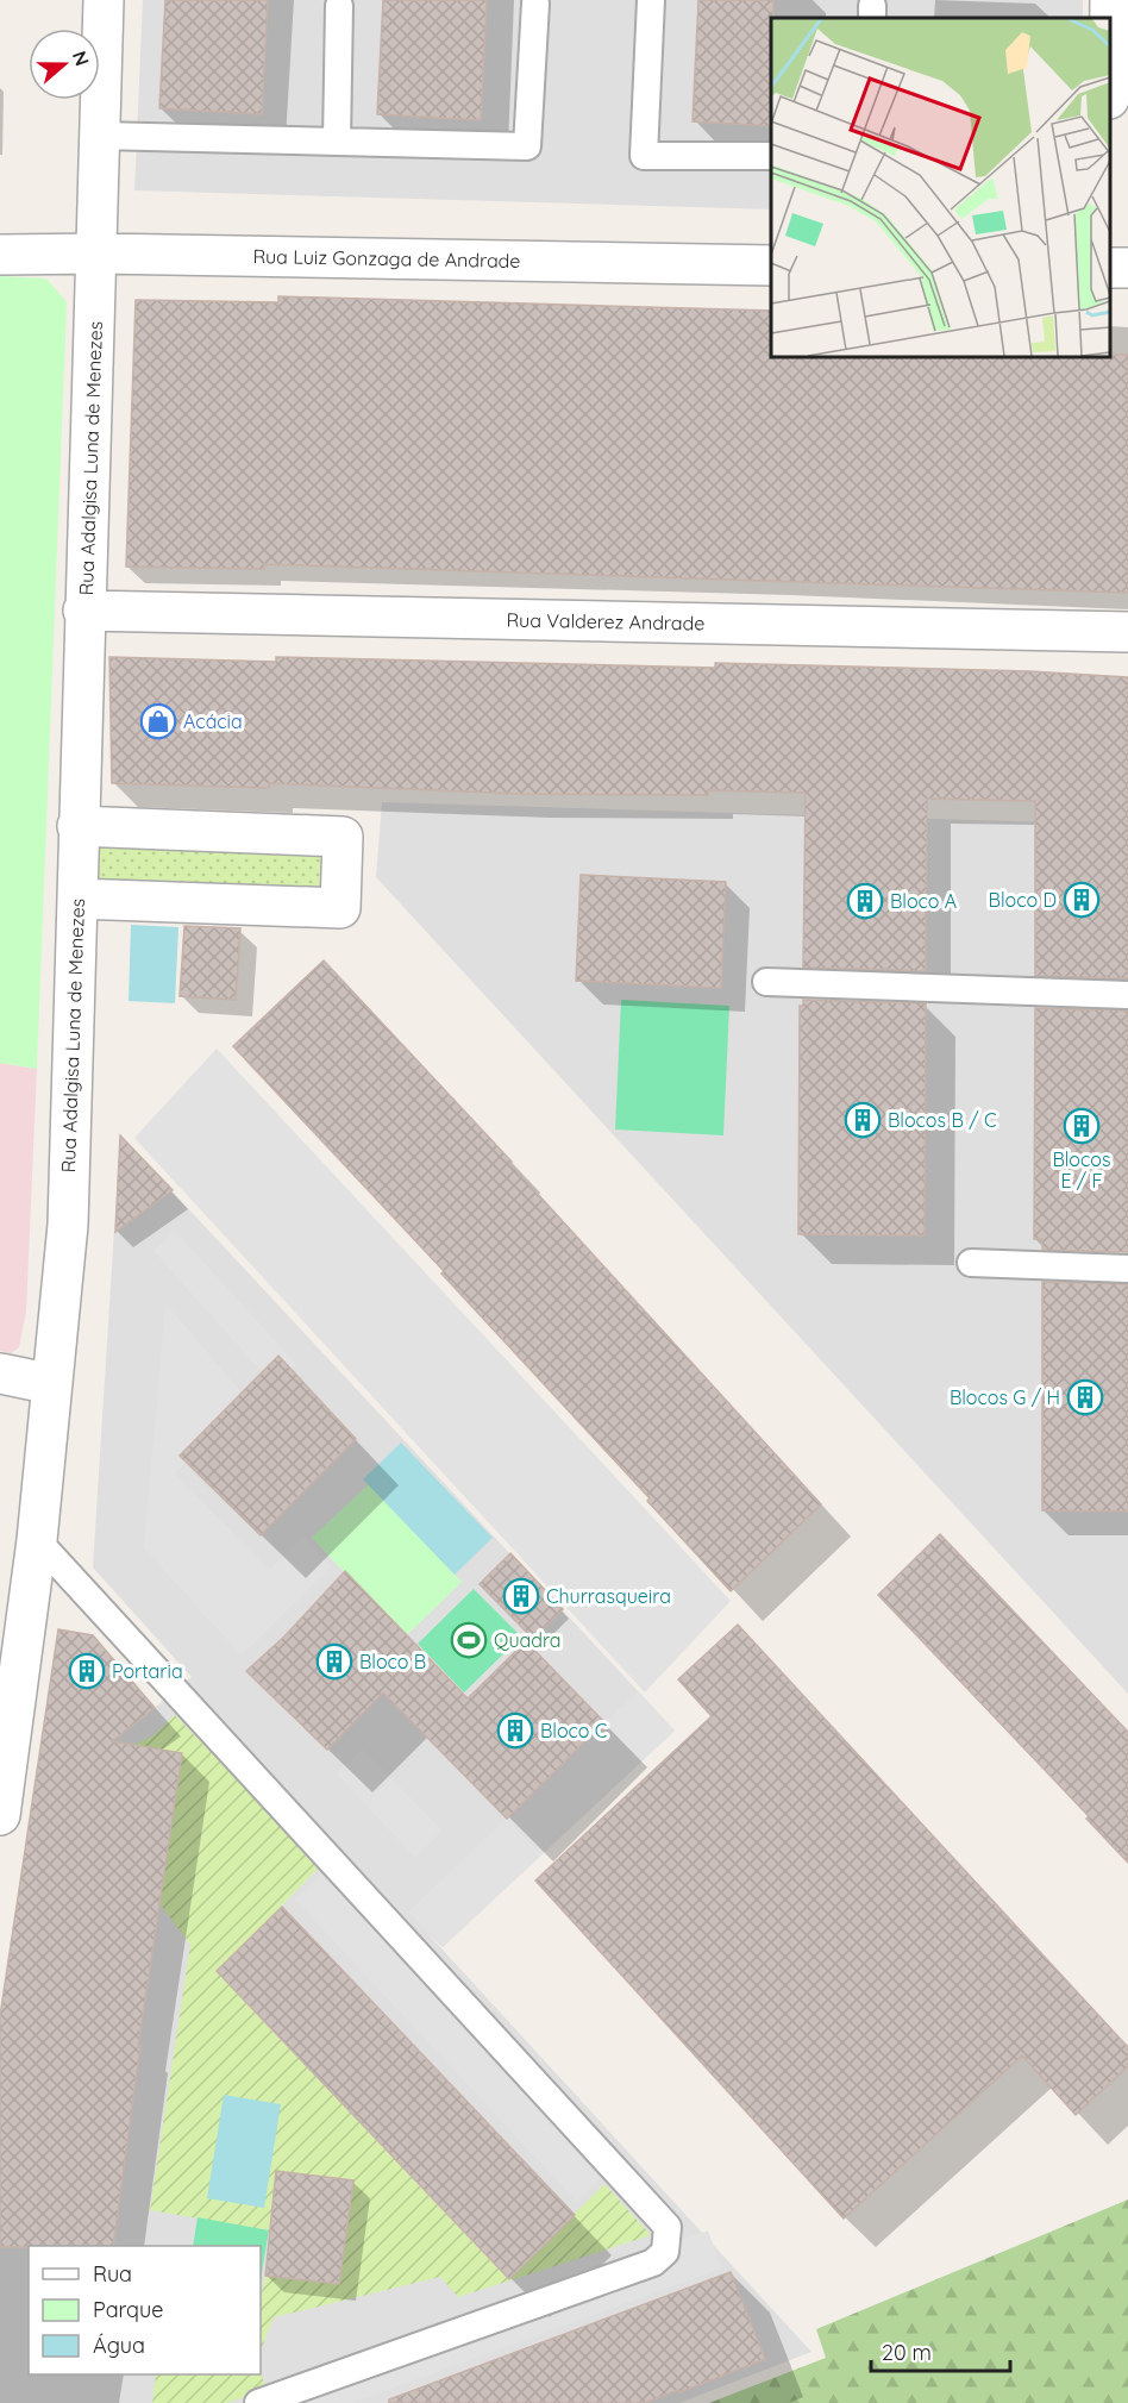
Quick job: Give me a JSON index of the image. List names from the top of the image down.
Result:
{
  "streets": {
    "street": ["Rua Luiz Gonzaga de Andrade", "Rua Adalgisa Luna de Menezes", "Rua Valderez Andrade"]
  },
  "crossings": [
    ["Rua Luiz Gonzaga de Andrade", "Rua Adalgisa Luna de Menezes"],
    ["Rua Adalgisa Luna de Menezes", "Rua Valderez Andrade"]
  ],
  "places": {
    "shop": ["Acácia"],
    "building": [
      "Bloco D",
      "Bloco A",
      "Blocos B / C",
      "Blocos E / F",
      "Blocos G / H",
      "Churrasqueira",
      "Bloco B",
      "Portaria",
      "Bloco C"
    ],
    "sports": ["Quadra"]
  },
  "legend": ["Rua", "Parque", "Água"],
  "scale_bar": "20 m",
  "north": "right"
}
